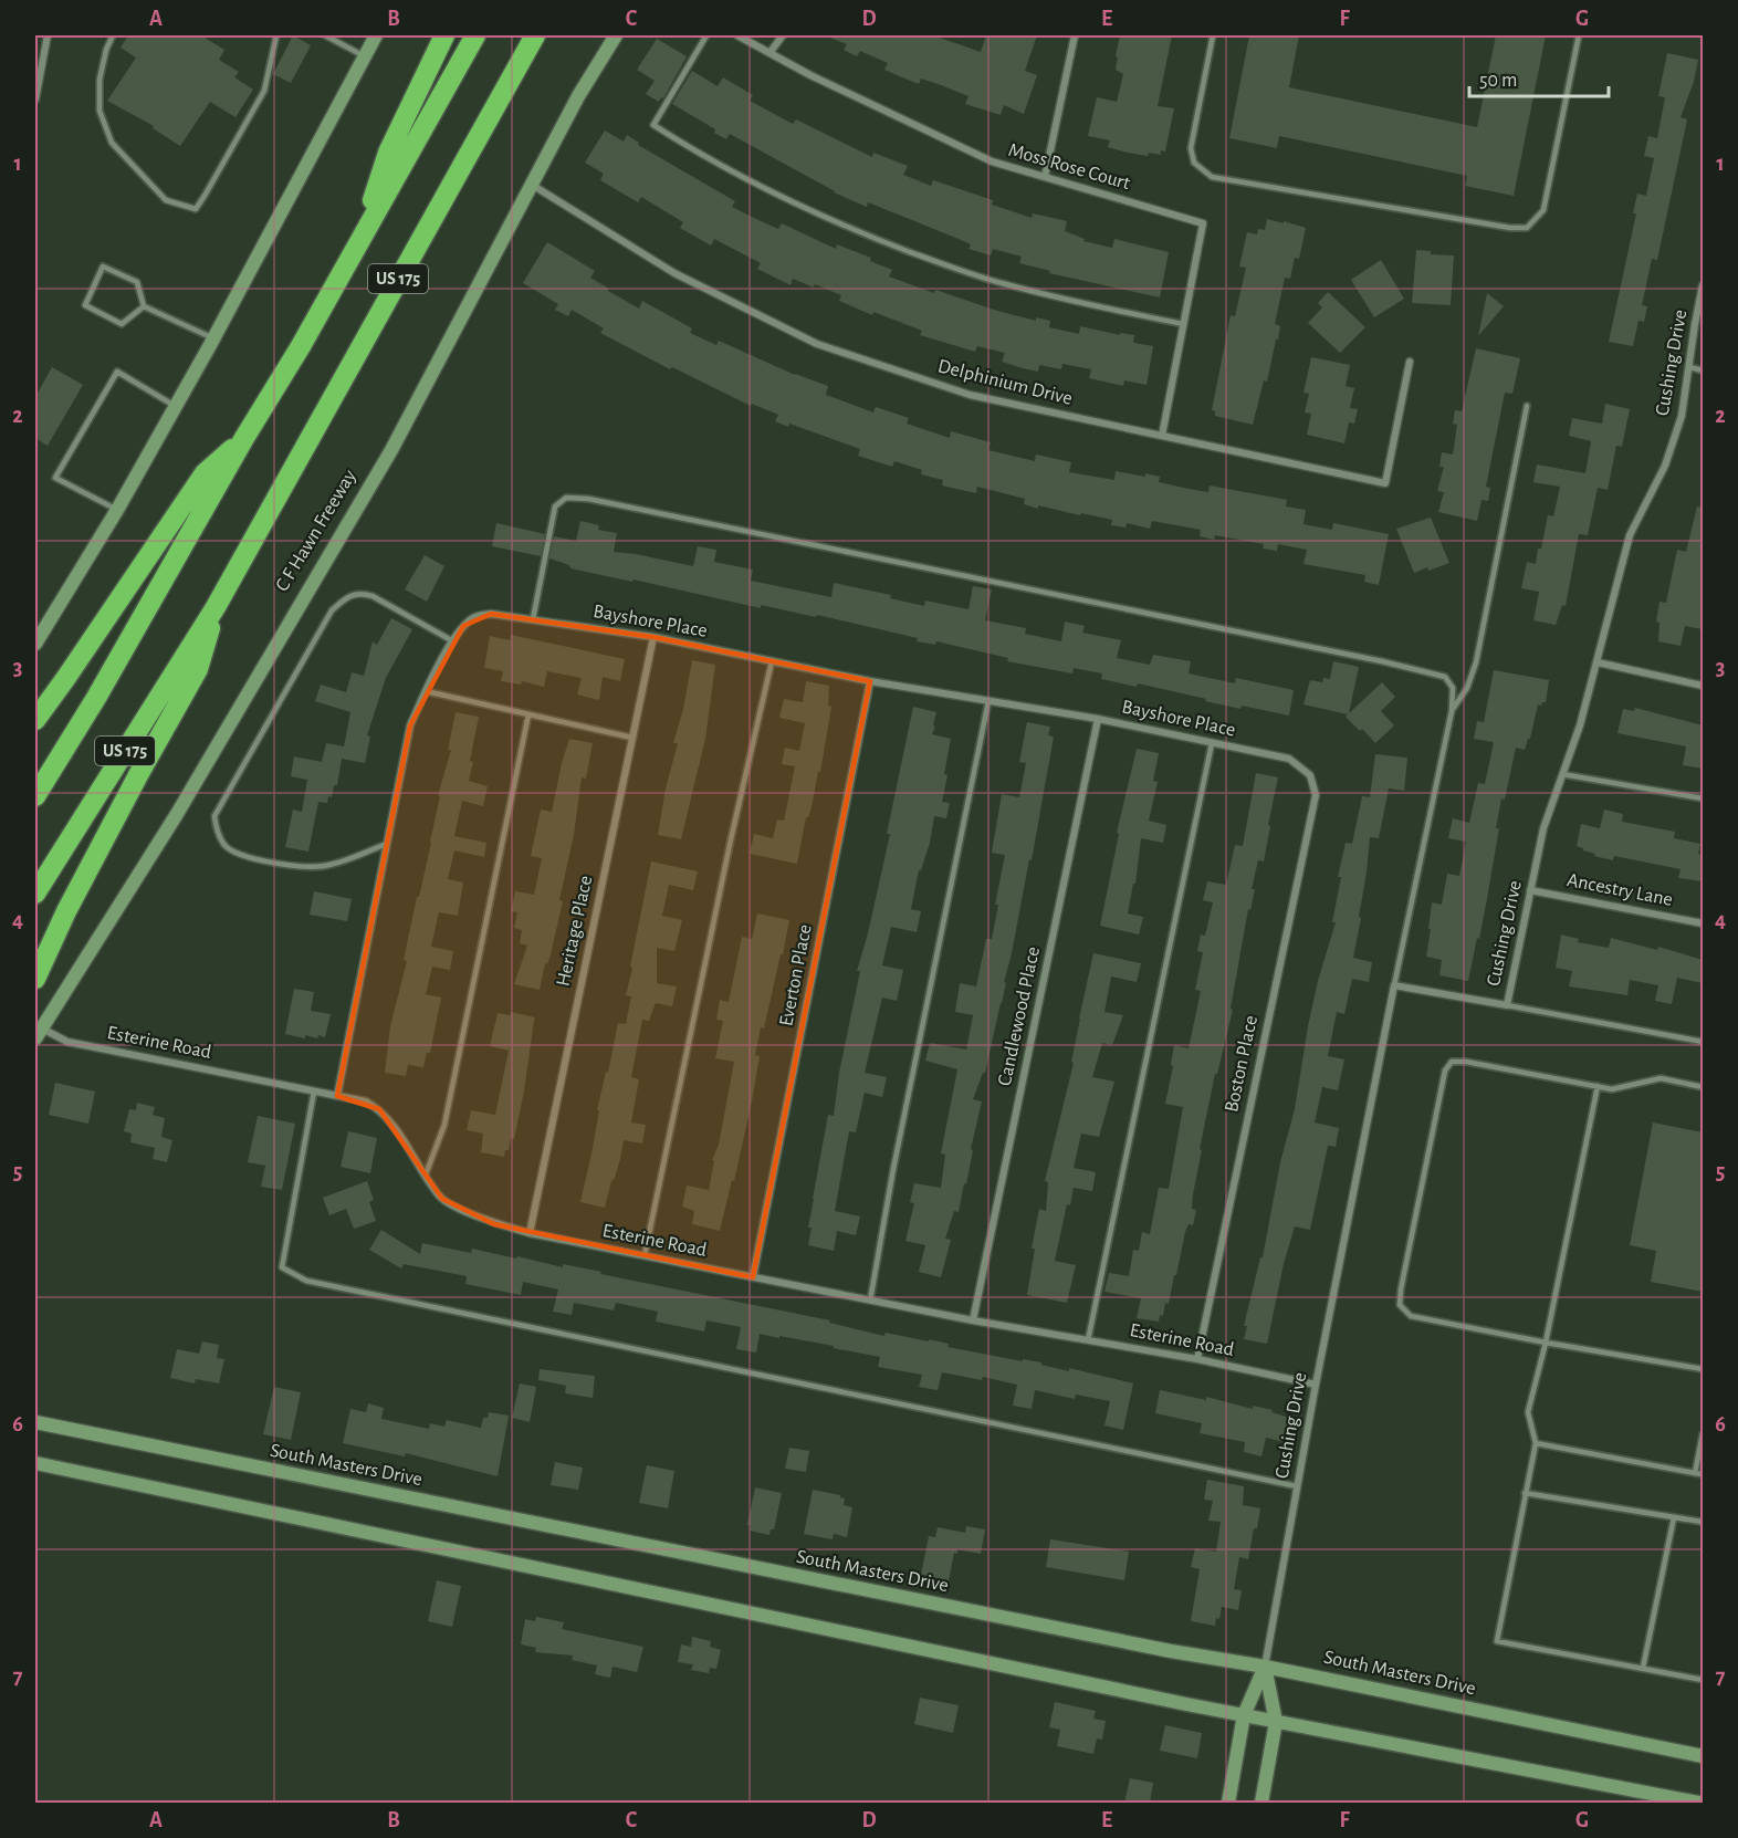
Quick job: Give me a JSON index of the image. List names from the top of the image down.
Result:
{
  "streets": {
    "highway": ["US 175"],
    "main road": ["C F Hawn Freeway", "South Masters Drive"],
    "street": [
      "Moss Rose Court",
      "Cushing Drive",
      "Delphinium Drive",
      "Bayshore Place",
      "Ancestry Lane",
      "Heritage Place",
      "Everton Place",
      "Candlewood Place",
      "Esterine Road",
      "Boston Place"
    ]
  },
  "crossings": [
    ["Moss Rose Court", "Delphinium Drive"],
    ["Cushing Drive", "Ancestry Lane"],
    ["Cushing Drive", "Esterine Road"],
    ["Cushing Drive", "South Masters Drive"],
    ["Delphinium Drive", "C F Hawn Freeway"],
    ["C F Hawn Freeway", "Esterine Road"],
    ["Bayshore Place", "Heritage Place"],
    ["Bayshore Place", "Everton Place"],
    ["Bayshore Place", "Candlewood Place"],
    ["Bayshore Place", "Esterine Road"],
    ["Bayshore Place", "Boston Place"],
    ["Heritage Place", "Esterine Road"],
    ["Everton Place", "Esterine Road"],
    ["Candlewood Place", "Esterine Road"],
    ["Esterine Road", "Boston Place"]
  ],
  "scale_bar": "50 m",
  "grid": {
    "columns": [
      "A",
      "B",
      "C",
      "D",
      "E",
      "F",
      "G"
    ],
    "rows": [
      "1",
      "2",
      "3",
      "4",
      "5",
      "6",
      "7"
    ]
  }
}
